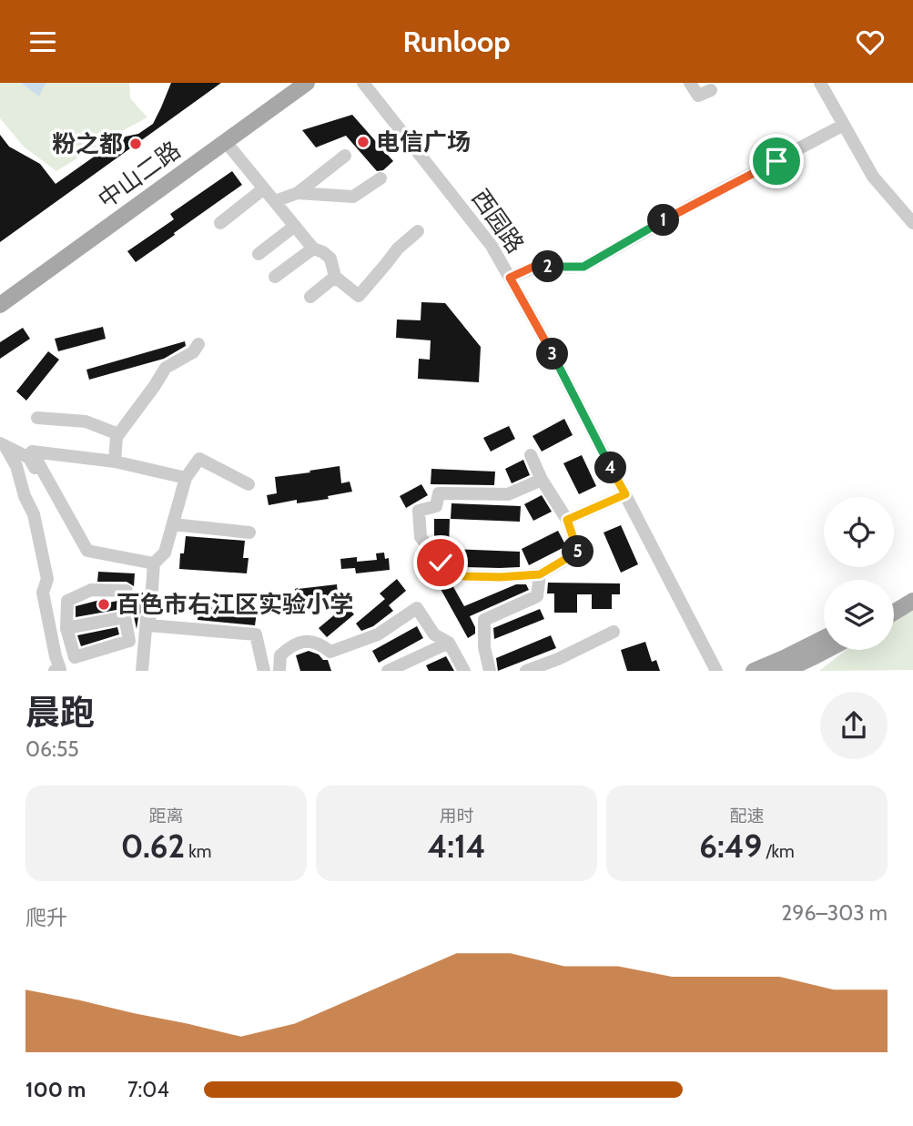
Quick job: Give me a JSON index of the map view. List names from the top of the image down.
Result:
{
  "streets": {
    "main road": ["中山二路"],
    "street": ["西园路"]
  },
  "places": ["电信广场", "粉之都", "百色市右江区实验小学"],
  "page": {
    "header": "Runloop",
    "pins": [
      "1",
      "2",
      "3",
      "4",
      "5"
    ],
    "heading": ["晨跑", "06:55"],
    "stats": [
      ["距离", "0.62 km"],
      ["用时", "4:14"],
      ["配速", "6:49 /km"]
    ],
    "chart": ["爬升", "296–303 m"],
    "list": [
      {
        "name": "100 m",
        "note": "7:04"
      }
    ]
  }
}
